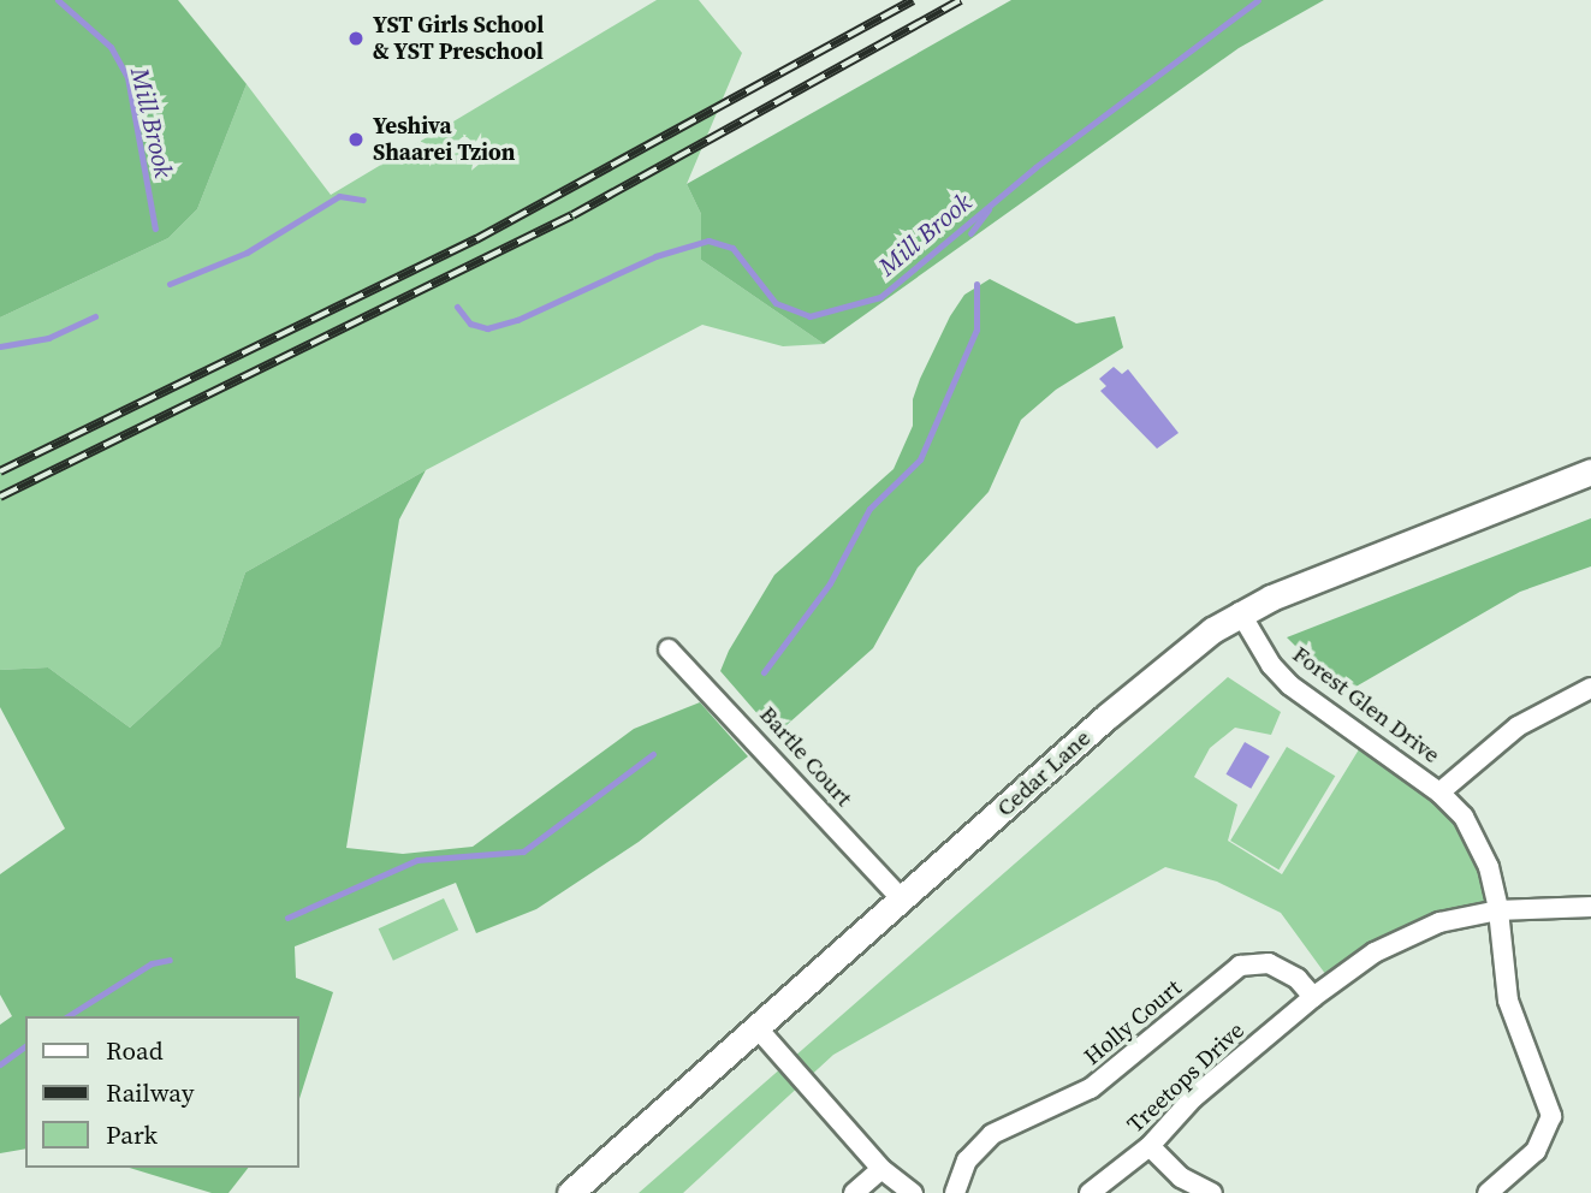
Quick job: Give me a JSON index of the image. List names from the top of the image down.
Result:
{
  "streets": {
    "street": [
      "Forest Glen Drive",
      "Bartle Court",
      "Cedar Lane",
      "Holly Court",
      "Treetops Drive"
    ]
  },
  "crossings": [
    ["Forest Glen Drive", "Cedar Lane"],
    ["Forest Glen Drive", "Treetops Drive"],
    ["Bartle Court", "Cedar Lane"],
    ["Holly Court", "Treetops Drive"]
  ],
  "water": ["Mill Brook"],
  "places": ["YST Girls School & YST Preschool", "Yeshiva Shaarei Tzion"],
  "legend": ["Road", "Railway", "Park"]
}
